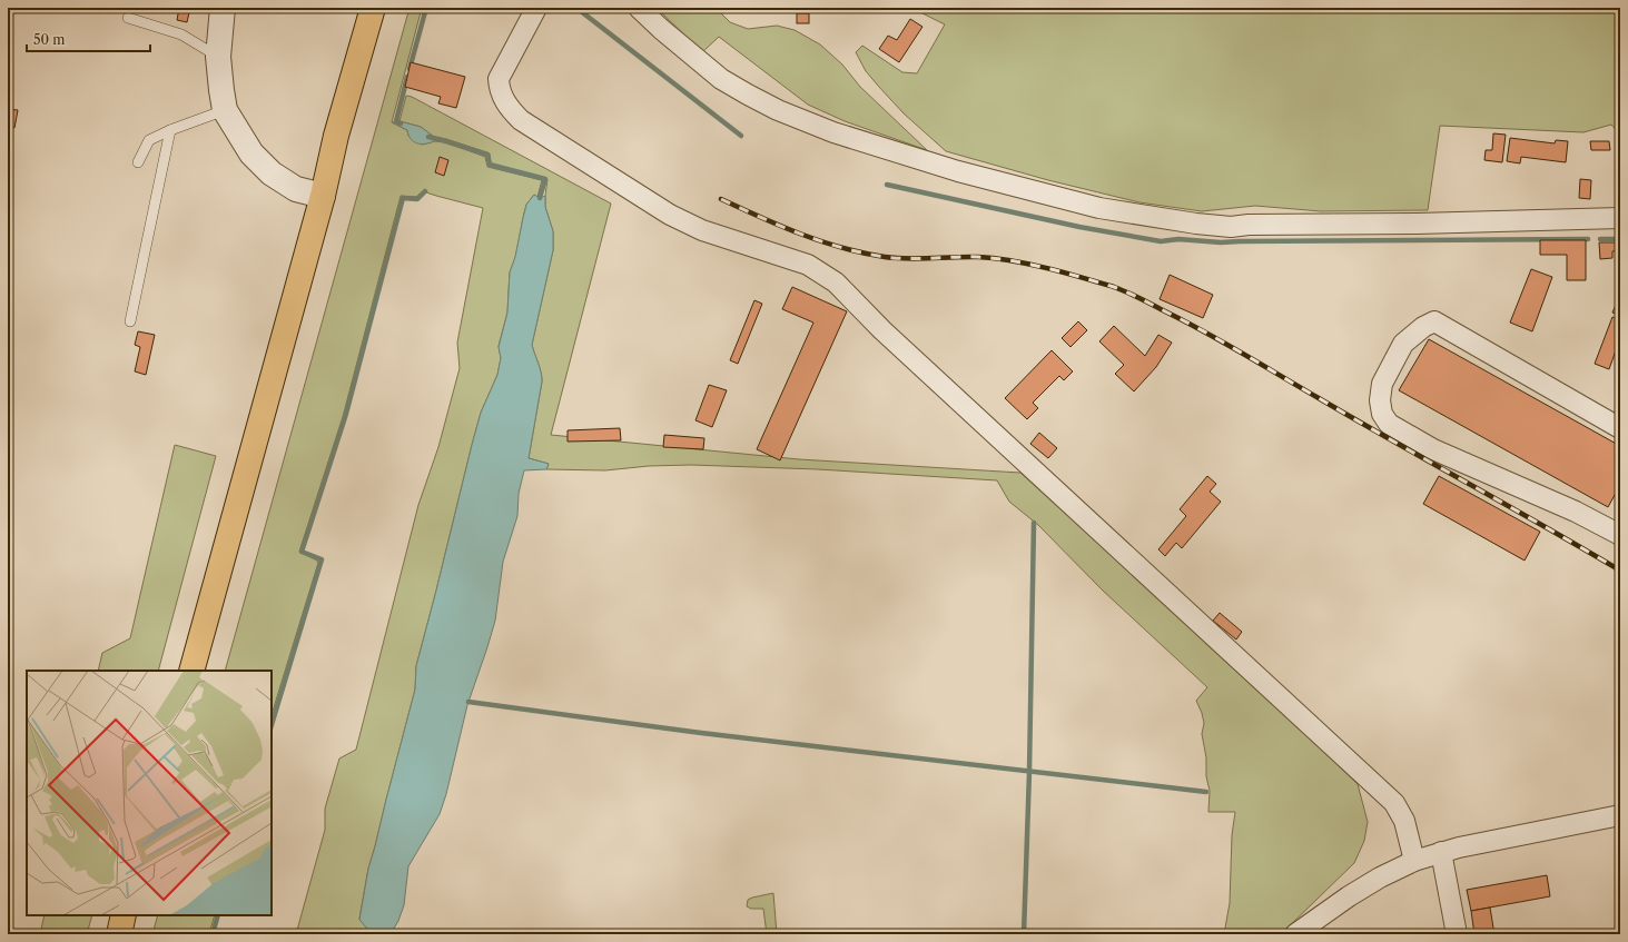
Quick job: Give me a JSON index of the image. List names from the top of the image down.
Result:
{
  "scale_bar": "50 m"
}
